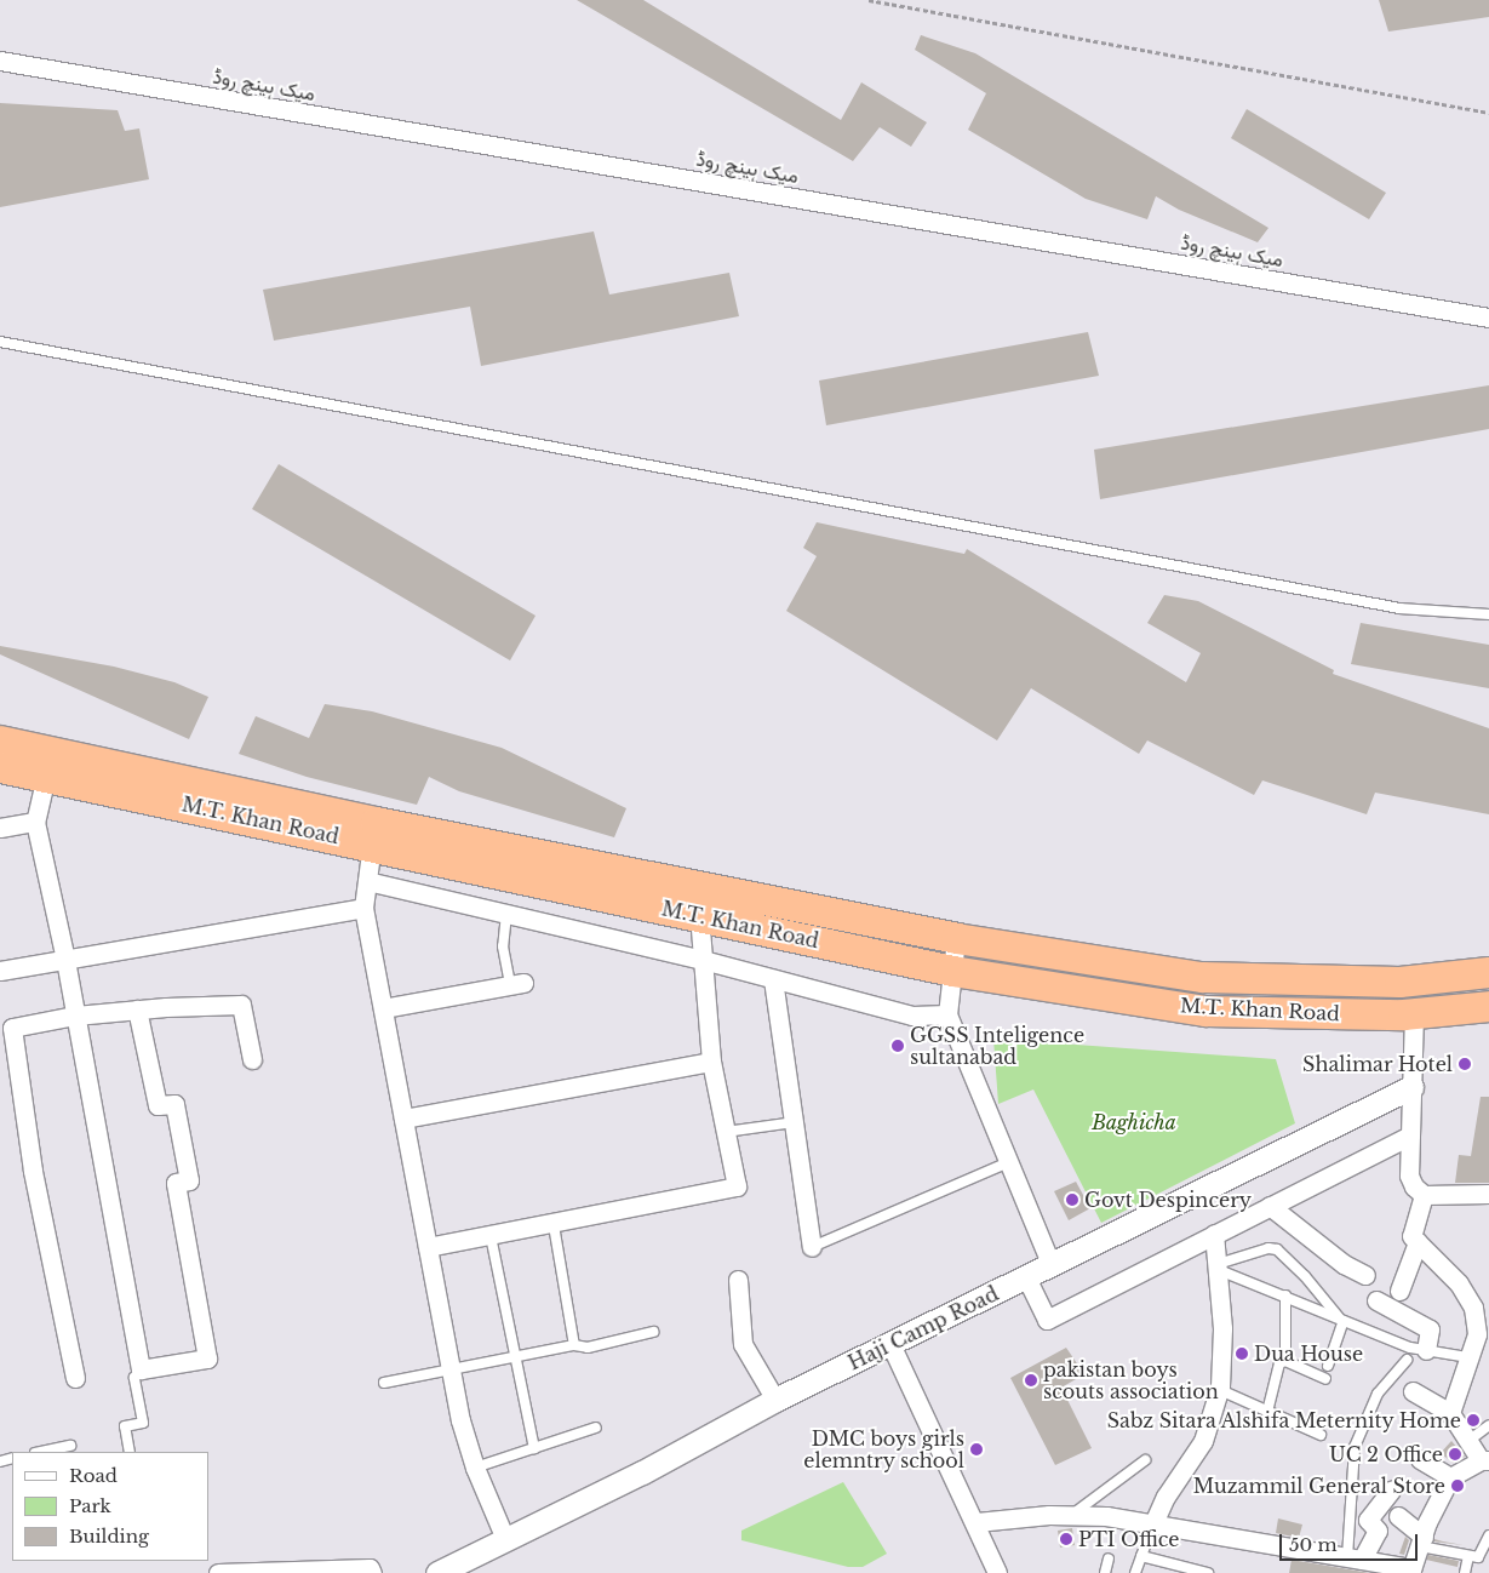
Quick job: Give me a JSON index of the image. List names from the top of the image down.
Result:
{
  "streets": {
    "highway": ["M.T. Khan Road"],
    "street": ["میک ہینچ روڈ", "Haji Camp Road"]
  },
  "parks": ["Baghicha"],
  "places": [
    "GGSS Inteligence sultanabad",
    "Shalimar Hotel",
    "Govt Despincery",
    "Dua House",
    "pakistan boys scouts association",
    "Sabz Sitara Alshifa Meternity Home",
    "DMC boys girls elemntry school",
    "UC 2 Office",
    "Muzammil General Store",
    "PTI Office"
  ],
  "legend": ["Road", "Park", "Building"],
  "scale_bar": "50 m"
}
